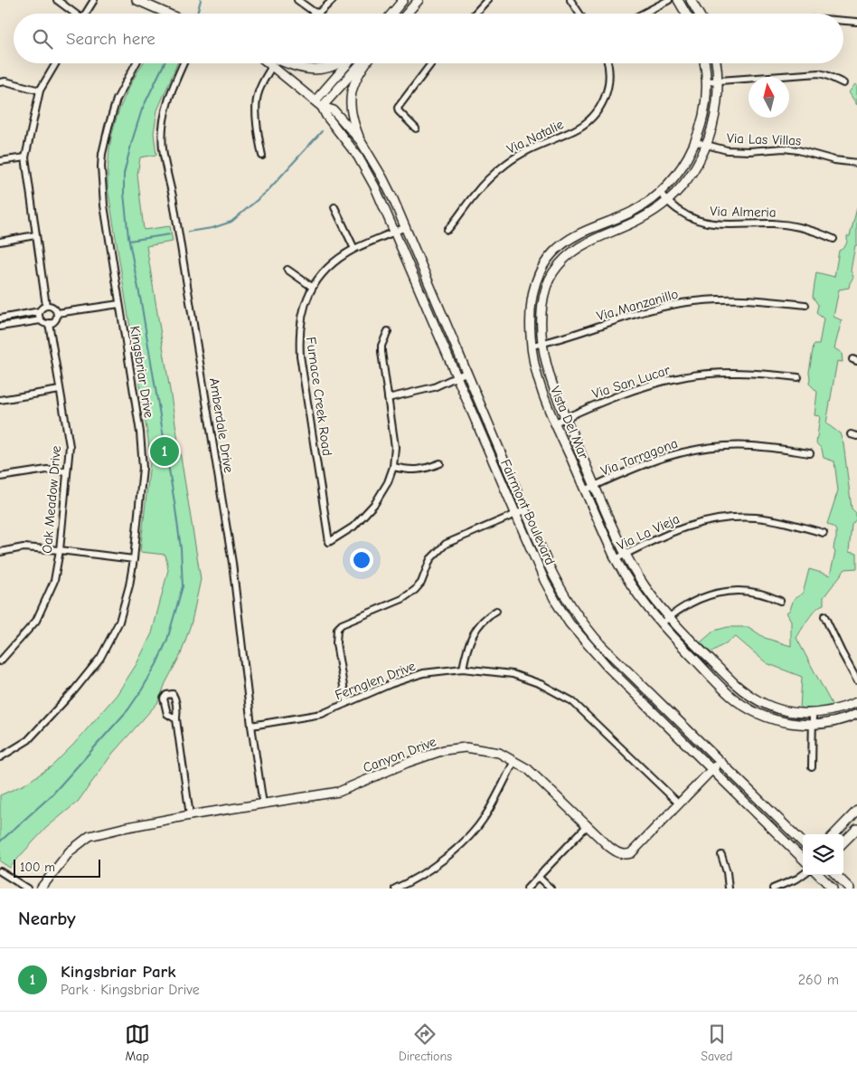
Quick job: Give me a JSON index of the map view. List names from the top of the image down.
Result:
{
  "streets": {
    "street": [
      "Via Natalie",
      "Via Las Villas",
      "Via Almeria",
      "Via Manzanillo",
      "Kingsbriar Drive",
      "Via San Lucar",
      "Furnace Creek Road",
      "Vista Del Mar",
      "Amberdale Drive",
      "Via Tarragona",
      "Oak Meadow Drive",
      "Fairmont Boulevard",
      "Via La Vieja",
      "Fernglen Drive",
      "Canyon Drive"
    ]
  },
  "crossings": [
    ["Via Las Villas", "Vista Del Mar"],
    ["Via Almeria", "Vista Del Mar"],
    ["Via Manzanillo", "Vista Del Mar"],
    ["Via San Lucar", "Vista Del Mar"],
    ["Furnace Creek Road", "Fairmont Boulevard"],
    ["Vista Del Mar", "Via Tarragona"],
    ["Vista Del Mar", "Via La Vieja"],
    ["Amberdale Drive", "Fernglen Drive"],
    ["Amberdale Drive", "Canyon Drive"],
    ["Fairmont Boulevard", "Canyon Drive"],
    ["Fernglen Drive", "Canyon Drive"]
  ],
  "scale_bar": "100 m",
  "north": "top",
  "page": {
    "search": "Search here",
    "pins": "1",
    "scale": "100 m",
    "heading": "Nearby",
    "list": [
      {
        "mark": "1",
        "name": "Kingsbriar Park",
        "note": "Park · Kingsbriar Drive",
        "value": "260 m"
      }
    ],
    "nav": ["Map", "Directions", "Saved"]
  }
}
